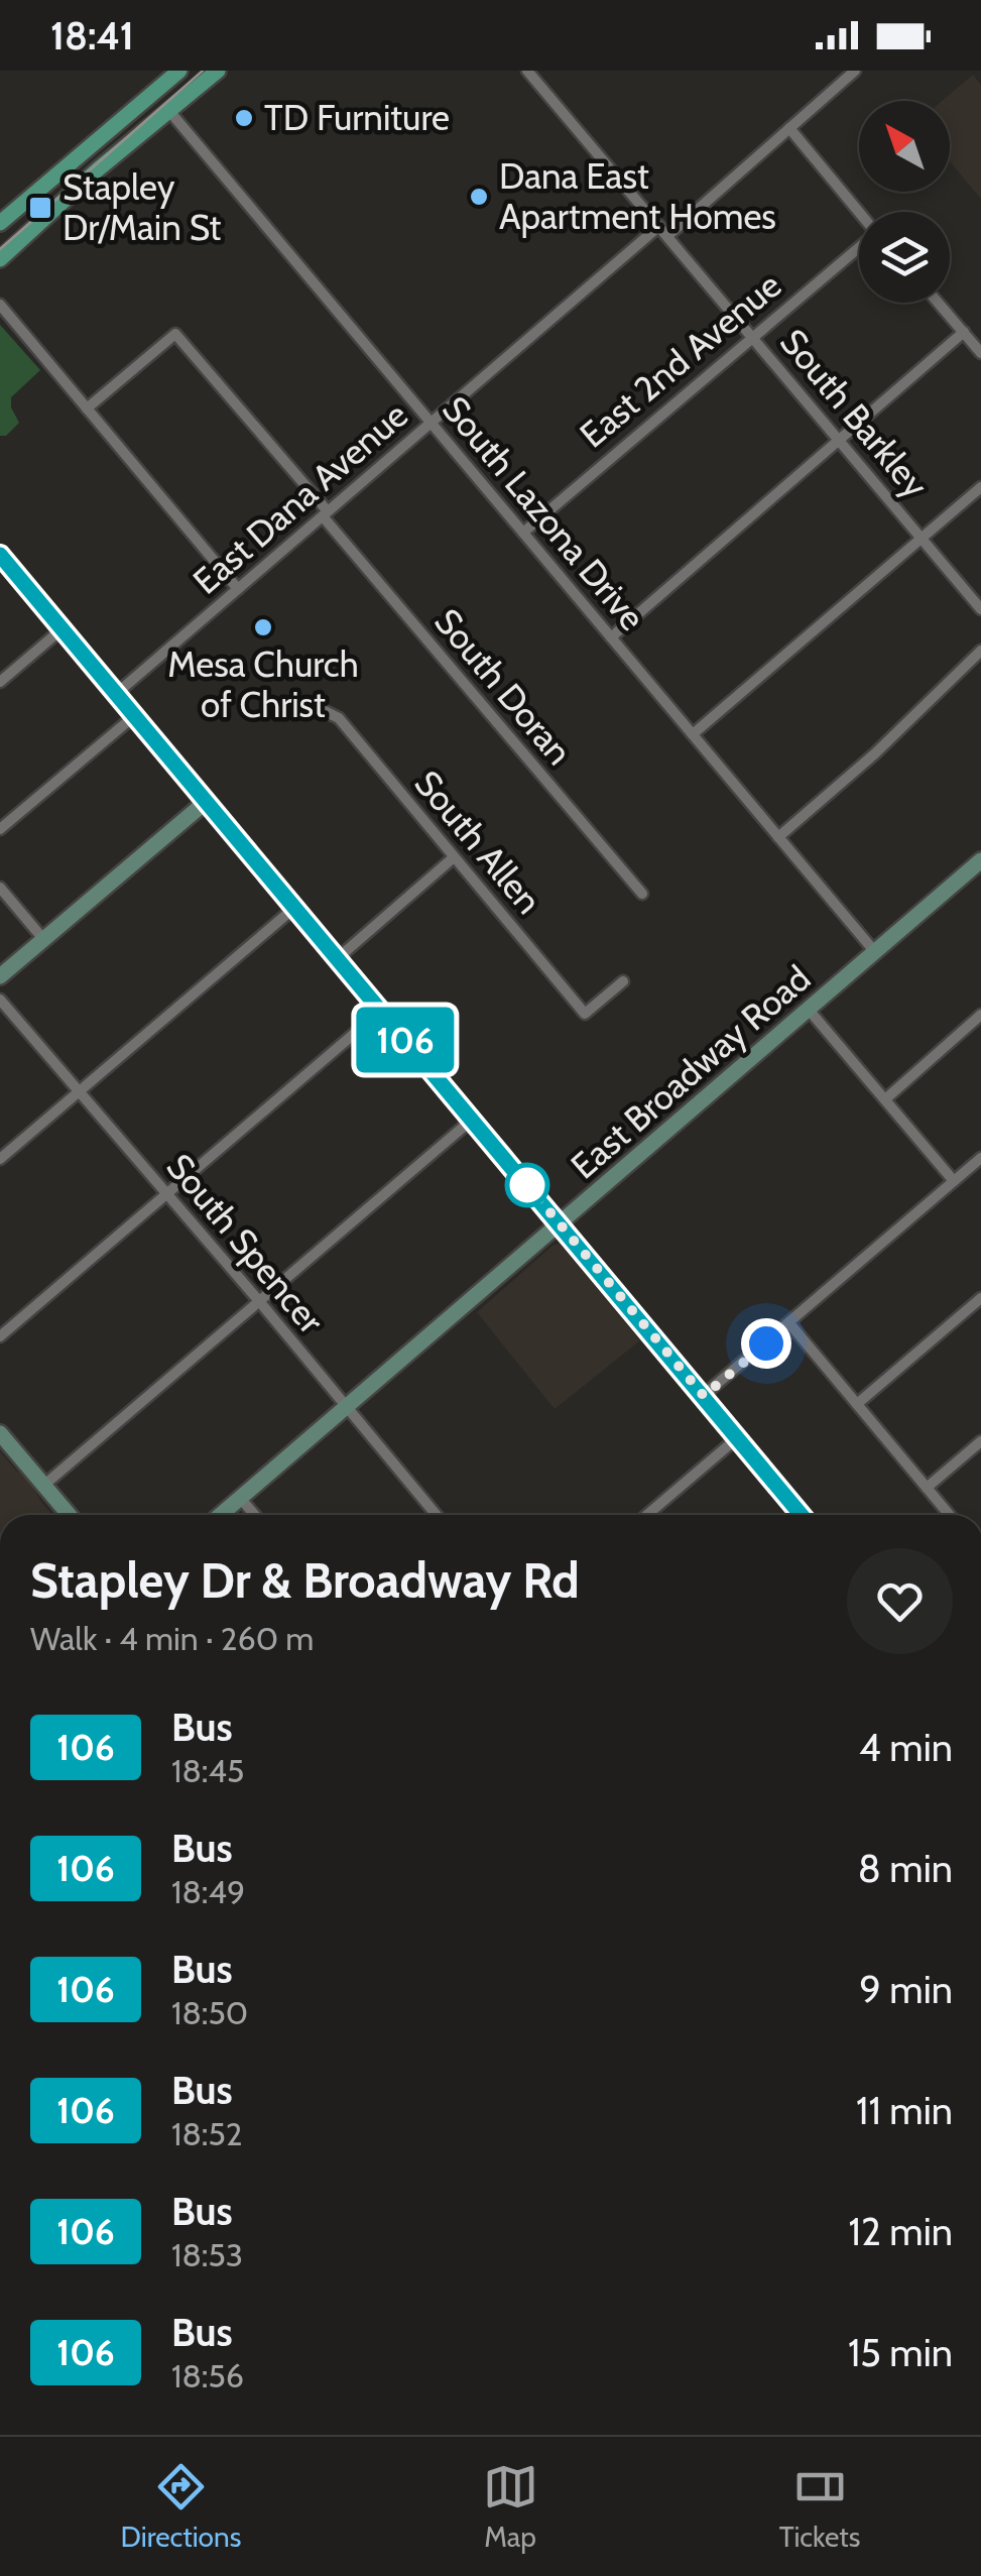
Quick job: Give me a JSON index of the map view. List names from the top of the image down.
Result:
{
  "streets": {
    "main road": ["East Broadway Road"],
    "street": [
      "East 2nd Avenue",
      "South Barkley",
      "East Dana Avenue",
      "South Lazona Drive",
      "South Doran",
      "South Allen",
      "South Spencer"
    ]
  },
  "crossings": [
    ["East 2nd Avenue", "South Barkley"],
    ["East 2nd Avenue", "South Lazona Drive"],
    ["South Barkley", "East Dana Avenue"],
    ["East Dana Avenue", "South Lazona Drive"],
    ["East Dana Avenue", "South Doran"],
    ["South Lazona Drive", "East Broadway Road"],
    ["East Broadway Road", "South Spencer"]
  ],
  "places": {
    "other": ["TD Furniture", "Dana East Apartment Homes", "Mesa Church of Christ"],
    "transit": ["Stapley Dr/Main St"]
  },
  "lines": ["bus line 106"],
  "north": "top left",
  "page": {
    "status": "18:41",
    "on_map": "106",
    "heading": ["Stapley Dr & Broadway Rd", "Walk · 4 min · 260 m"],
    "list": [
      {
        "mark": "106",
        "name": "Bus",
        "note": "18:45",
        "value": "4 min"
      },
      {
        "mark": "106",
        "name": "Bus",
        "note": "18:49",
        "value": "8 min"
      },
      {
        "mark": "106",
        "name": "Bus",
        "note": "18:50",
        "value": "9 min"
      },
      {
        "mark": "106",
        "name": "Bus",
        "note": "18:52",
        "value": "11 min"
      },
      {
        "mark": "106",
        "name": "Bus",
        "note": "18:53",
        "value": "12 min"
      },
      {
        "mark": "106",
        "name": "Bus",
        "note": "18:56",
        "value": "15 min"
      }
    ],
    "tabs": ["Directions", "Map", "Tickets"]
  }
}
